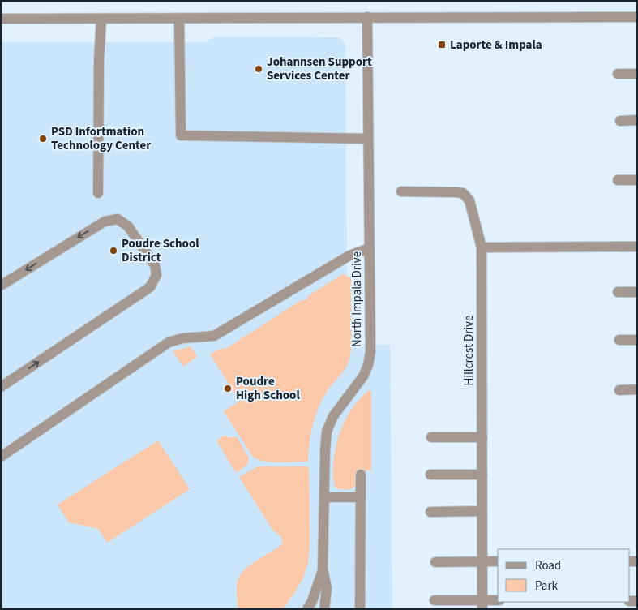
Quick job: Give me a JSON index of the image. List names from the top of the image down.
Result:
{
  "streets": {
    "street": ["North Impala Drive", "Hillcrest Drive"]
  },
  "places": {
    "transit": ["Laporte & Impala"],
    "other": [
      "Johannsen Support Services Center",
      "PSD Infortmation Technology Center",
      "Poudre School District",
      "Poudre High School"
    ]
  },
  "legend": ["Road", "Park"]
}
